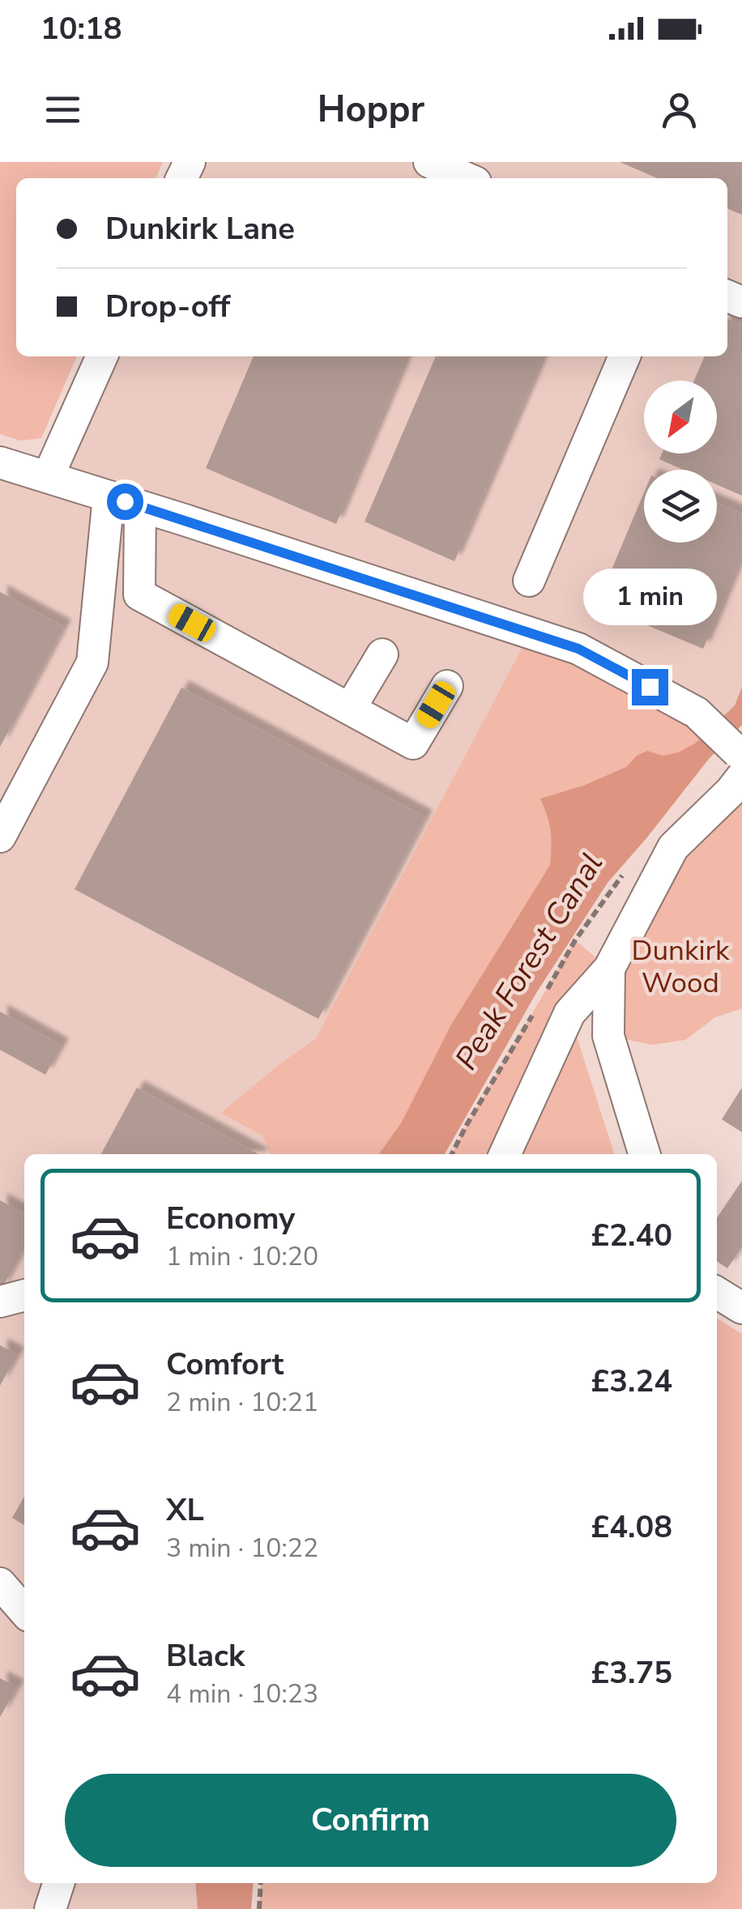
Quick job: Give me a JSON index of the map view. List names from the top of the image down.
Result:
{
  "water": ["Peak Forest Canal"],
  "parks": ["Dunkirk Wood"],
  "north": "bottom left",
  "page": {
    "status": "10:18",
    "header": "Hoppr",
    "banner": ["Dunkirk Lane", "Drop-off"],
    "bubble": "1 min",
    "list": [
      {
        "name": "Economy",
        "note": "1 min · 10:20",
        "value": "£2.40"
      },
      {
        "name": "Comfort",
        "note": "2 min · 10:21",
        "value": "£3.24"
      },
      {
        "name": "XL",
        "note": "3 min · 10:22",
        "value": "£4.08"
      },
      {
        "name": "Black",
        "note": "4 min · 10:23",
        "value": "£3.75"
      }
    ],
    "buttons": "Confirm"
  }
}
